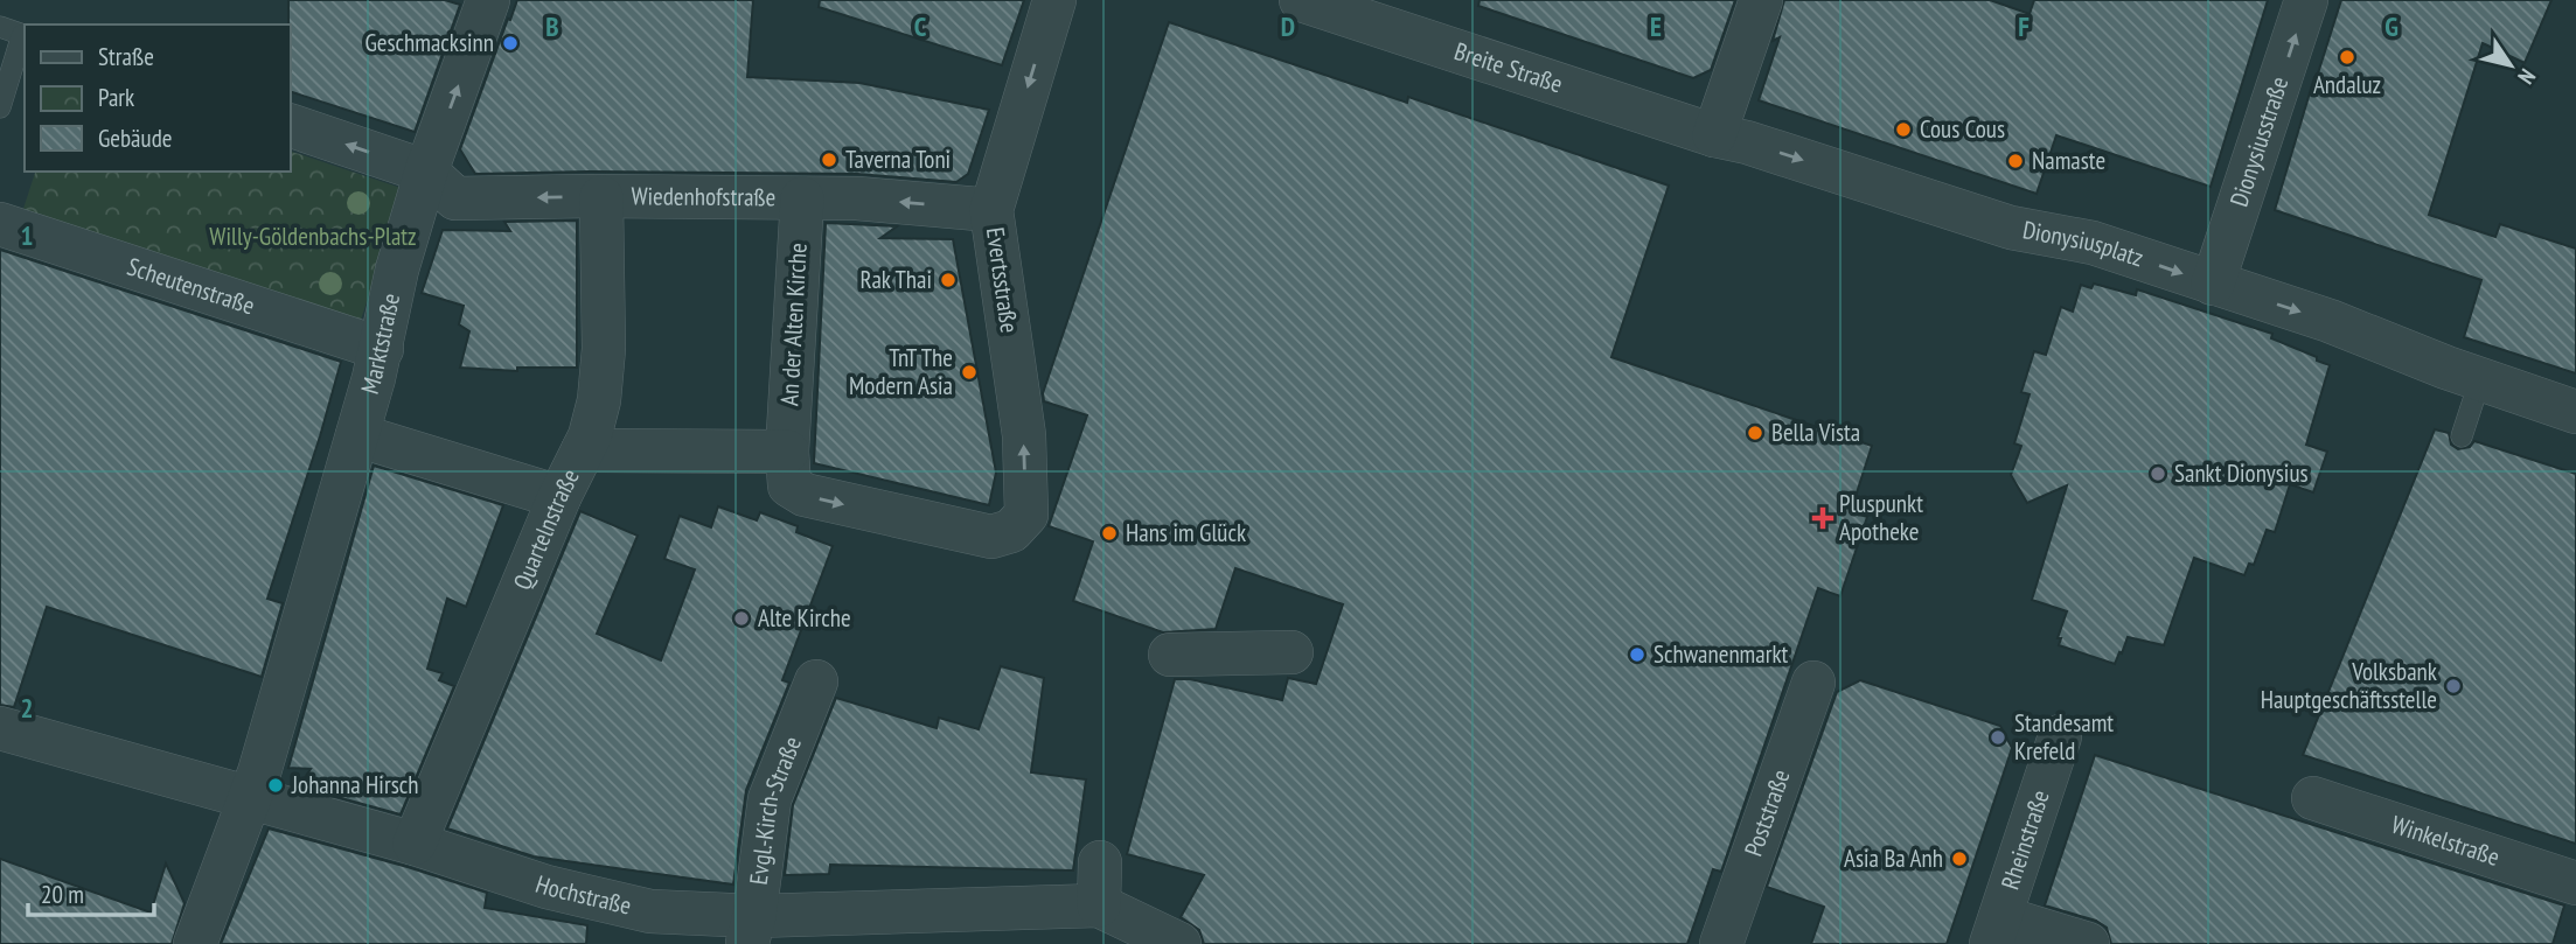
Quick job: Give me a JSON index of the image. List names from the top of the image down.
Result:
{
  "streets": {
    "street": [
      "Breite Straße",
      "Dionysiusstraße",
      "Wiedenhofstraße",
      "Dionysiusplatz",
      "Evertsstraße",
      "Scheutenstraße",
      "An der Alten Kirche",
      "Marktstraße",
      "Quartelnstraße",
      "Evgl.-Kirch-Straße",
      "Poststraße",
      "Rheinstraße",
      "Winkelstraße",
      "Hochstraße"
    ]
  },
  "crossings": [
    ["Breite Straße", "Dionysiusplatz"],
    ["Dionysiusstraße", "Dionysiusplatz"],
    ["Wiedenhofstraße", "Evertsstraße"],
    ["Wiedenhofstraße", "An der Alten Kirche"],
    ["Wiedenhofstraße", "Marktstraße"],
    ["Wiedenhofstraße", "Quartelnstraße"],
    ["Evertsstraße", "An der Alten Kirche"],
    ["Scheutenstraße", "Marktstraße"],
    ["Marktstraße", "Hochstraße"],
    ["Quartelnstraße", "Hochstraße"],
    ["Evgl.-Kirch-Straße", "Hochstraße"]
  ],
  "one_way": ["Dionysiusstraße", "Dionysiusplatz"],
  "parks": ["Willy-Göldenbachs-Platz"],
  "places": {
    "other": [
      "Geschmacksinn",
      "Andaluz",
      "Cous Cous",
      "Taverna Toni",
      "Namaste",
      "Rak Thai",
      "TnT The Modern Asia",
      "Bella Vista",
      "Sankt Dionysius",
      "Hans im Glück",
      "Alte Kirche",
      "Schwanenmarkt",
      "Volksbank Hauptgeschäftsstelle",
      "Standesamt Krefeld",
      "Johanna Hirsch",
      "Asia Ba Anh"
    ],
    "health": ["Pluspunkt Apotheke"]
  },
  "legend": ["Straße", "Park", "Gebäude"],
  "scale_bar": "20 m",
  "north": "bottom right",
  "grid": {
    "columns": [
      "B",
      "C",
      "D",
      "E",
      "F",
      "G"
    ],
    "rows": ["1", "2"]
  }
}
